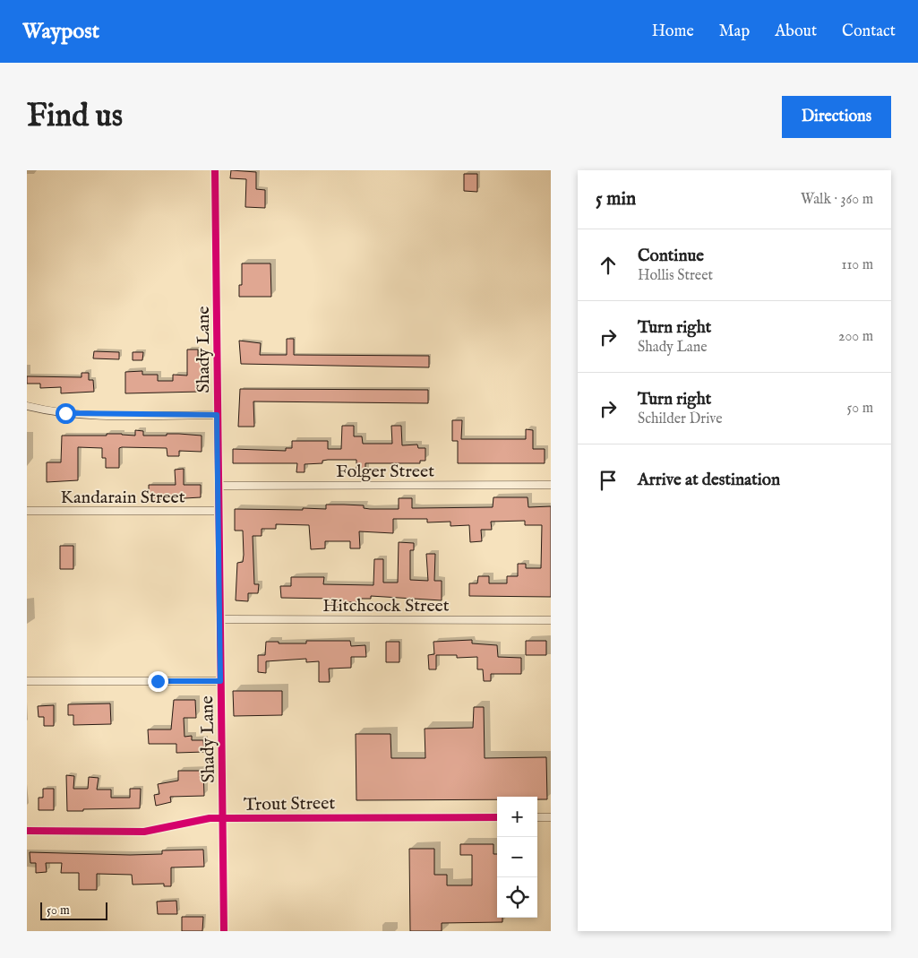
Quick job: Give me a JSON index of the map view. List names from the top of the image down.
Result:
{
  "streets": {
    "street": [
      "Shady Lane",
      "Folger Street",
      "Kandarain Street",
      "Hitchcock Street",
      "Trout Street"
    ]
  },
  "crossings": [
    ["Shady Lane", "Folger Street"],
    ["Shady Lane", "Kandarain Street"],
    ["Shady Lane", "Hitchcock Street"],
    ["Shady Lane", "Trout Street"]
  ],
  "scale_bar": "50 m",
  "page": {
    "header": "Waypost",
    "nav": [
      "Home",
      "Map",
      "About",
      "Contact"
    ],
    "buttons": "Directions",
    "title": "Find us",
    "heading": ["5 min", "Walk · 360 m"],
    "list": [
      ["Continue", "Hollis Street", "110 m"],
      ["Turn right", "Shady Lane", "200 m"],
      ["Turn right", "Schilder Drive", "50 m"],
      "Arrive at destination"
    ],
    "map_buttons": ["+", "−"],
    "scale": "50 m"
  }
}
